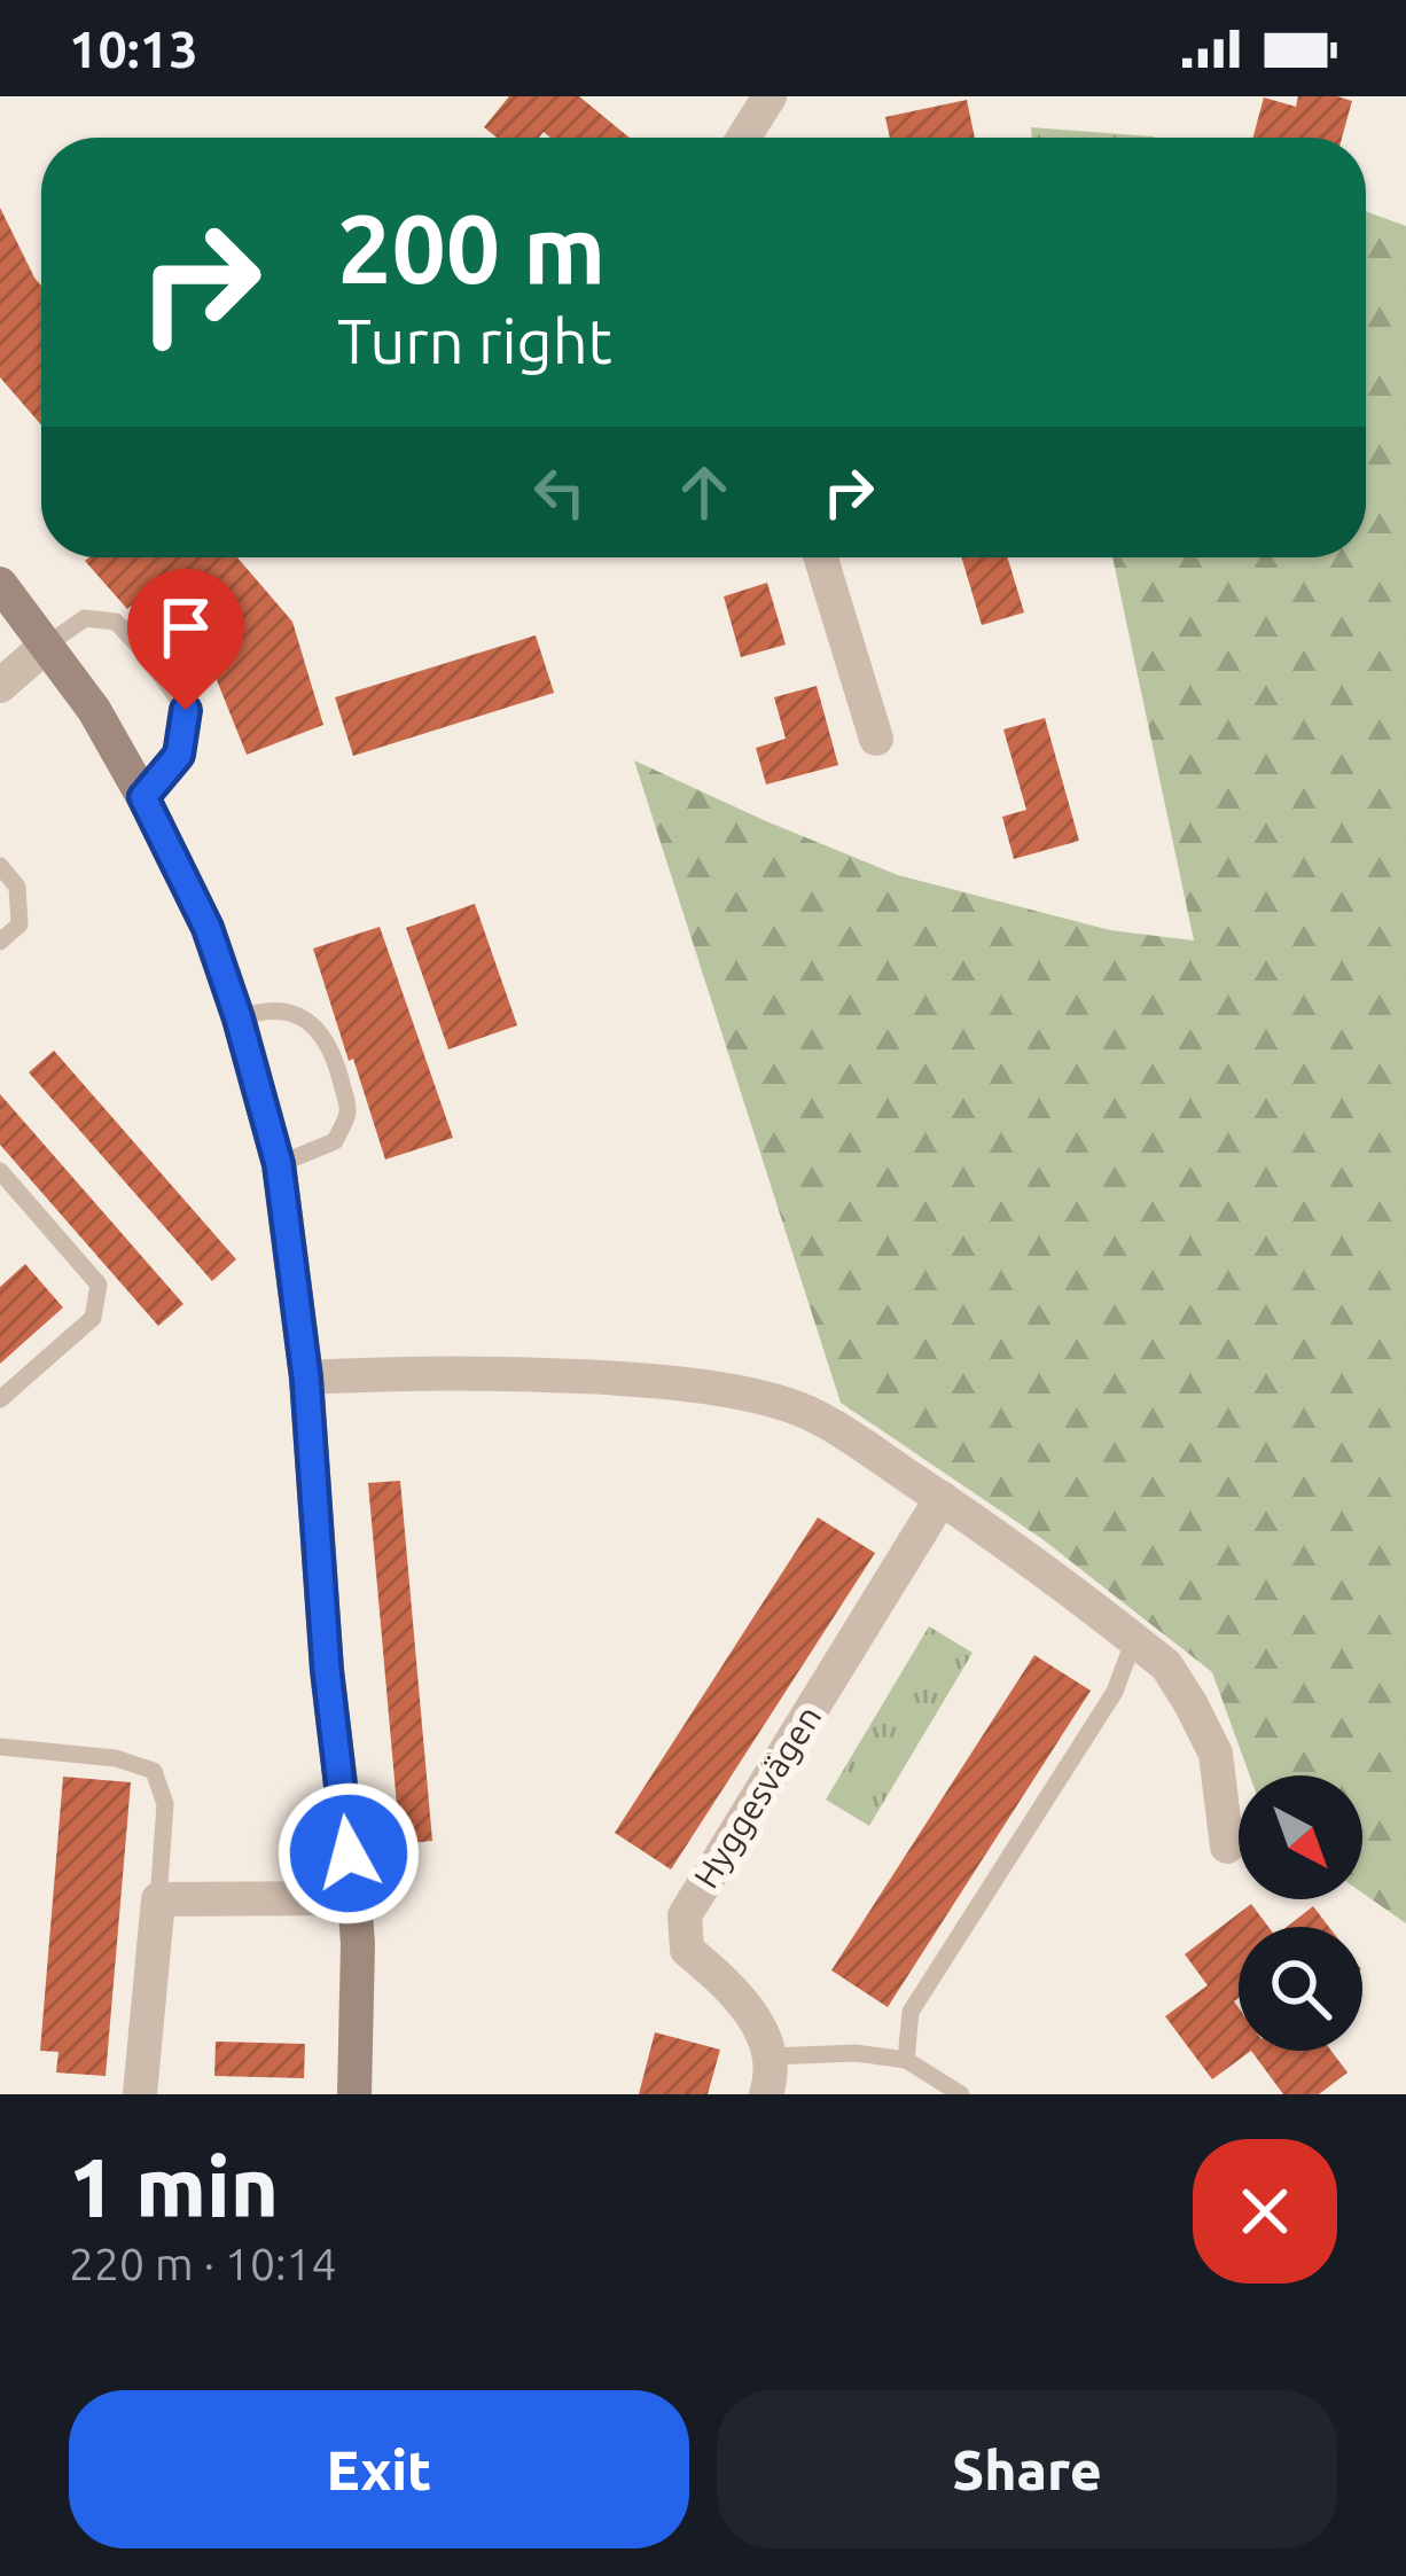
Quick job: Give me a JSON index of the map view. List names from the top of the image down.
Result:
{
  "streets": {
    "street": ["Hyggesvägen"]
  },
  "north": "bottom right",
  "page": {
    "status": "10:13",
    "turn": ["200 m", "Turn right"],
    "heading": ["1 min", "220 m · 10:14"],
    "buttons": ["Exit", "Share"]
  }
}
